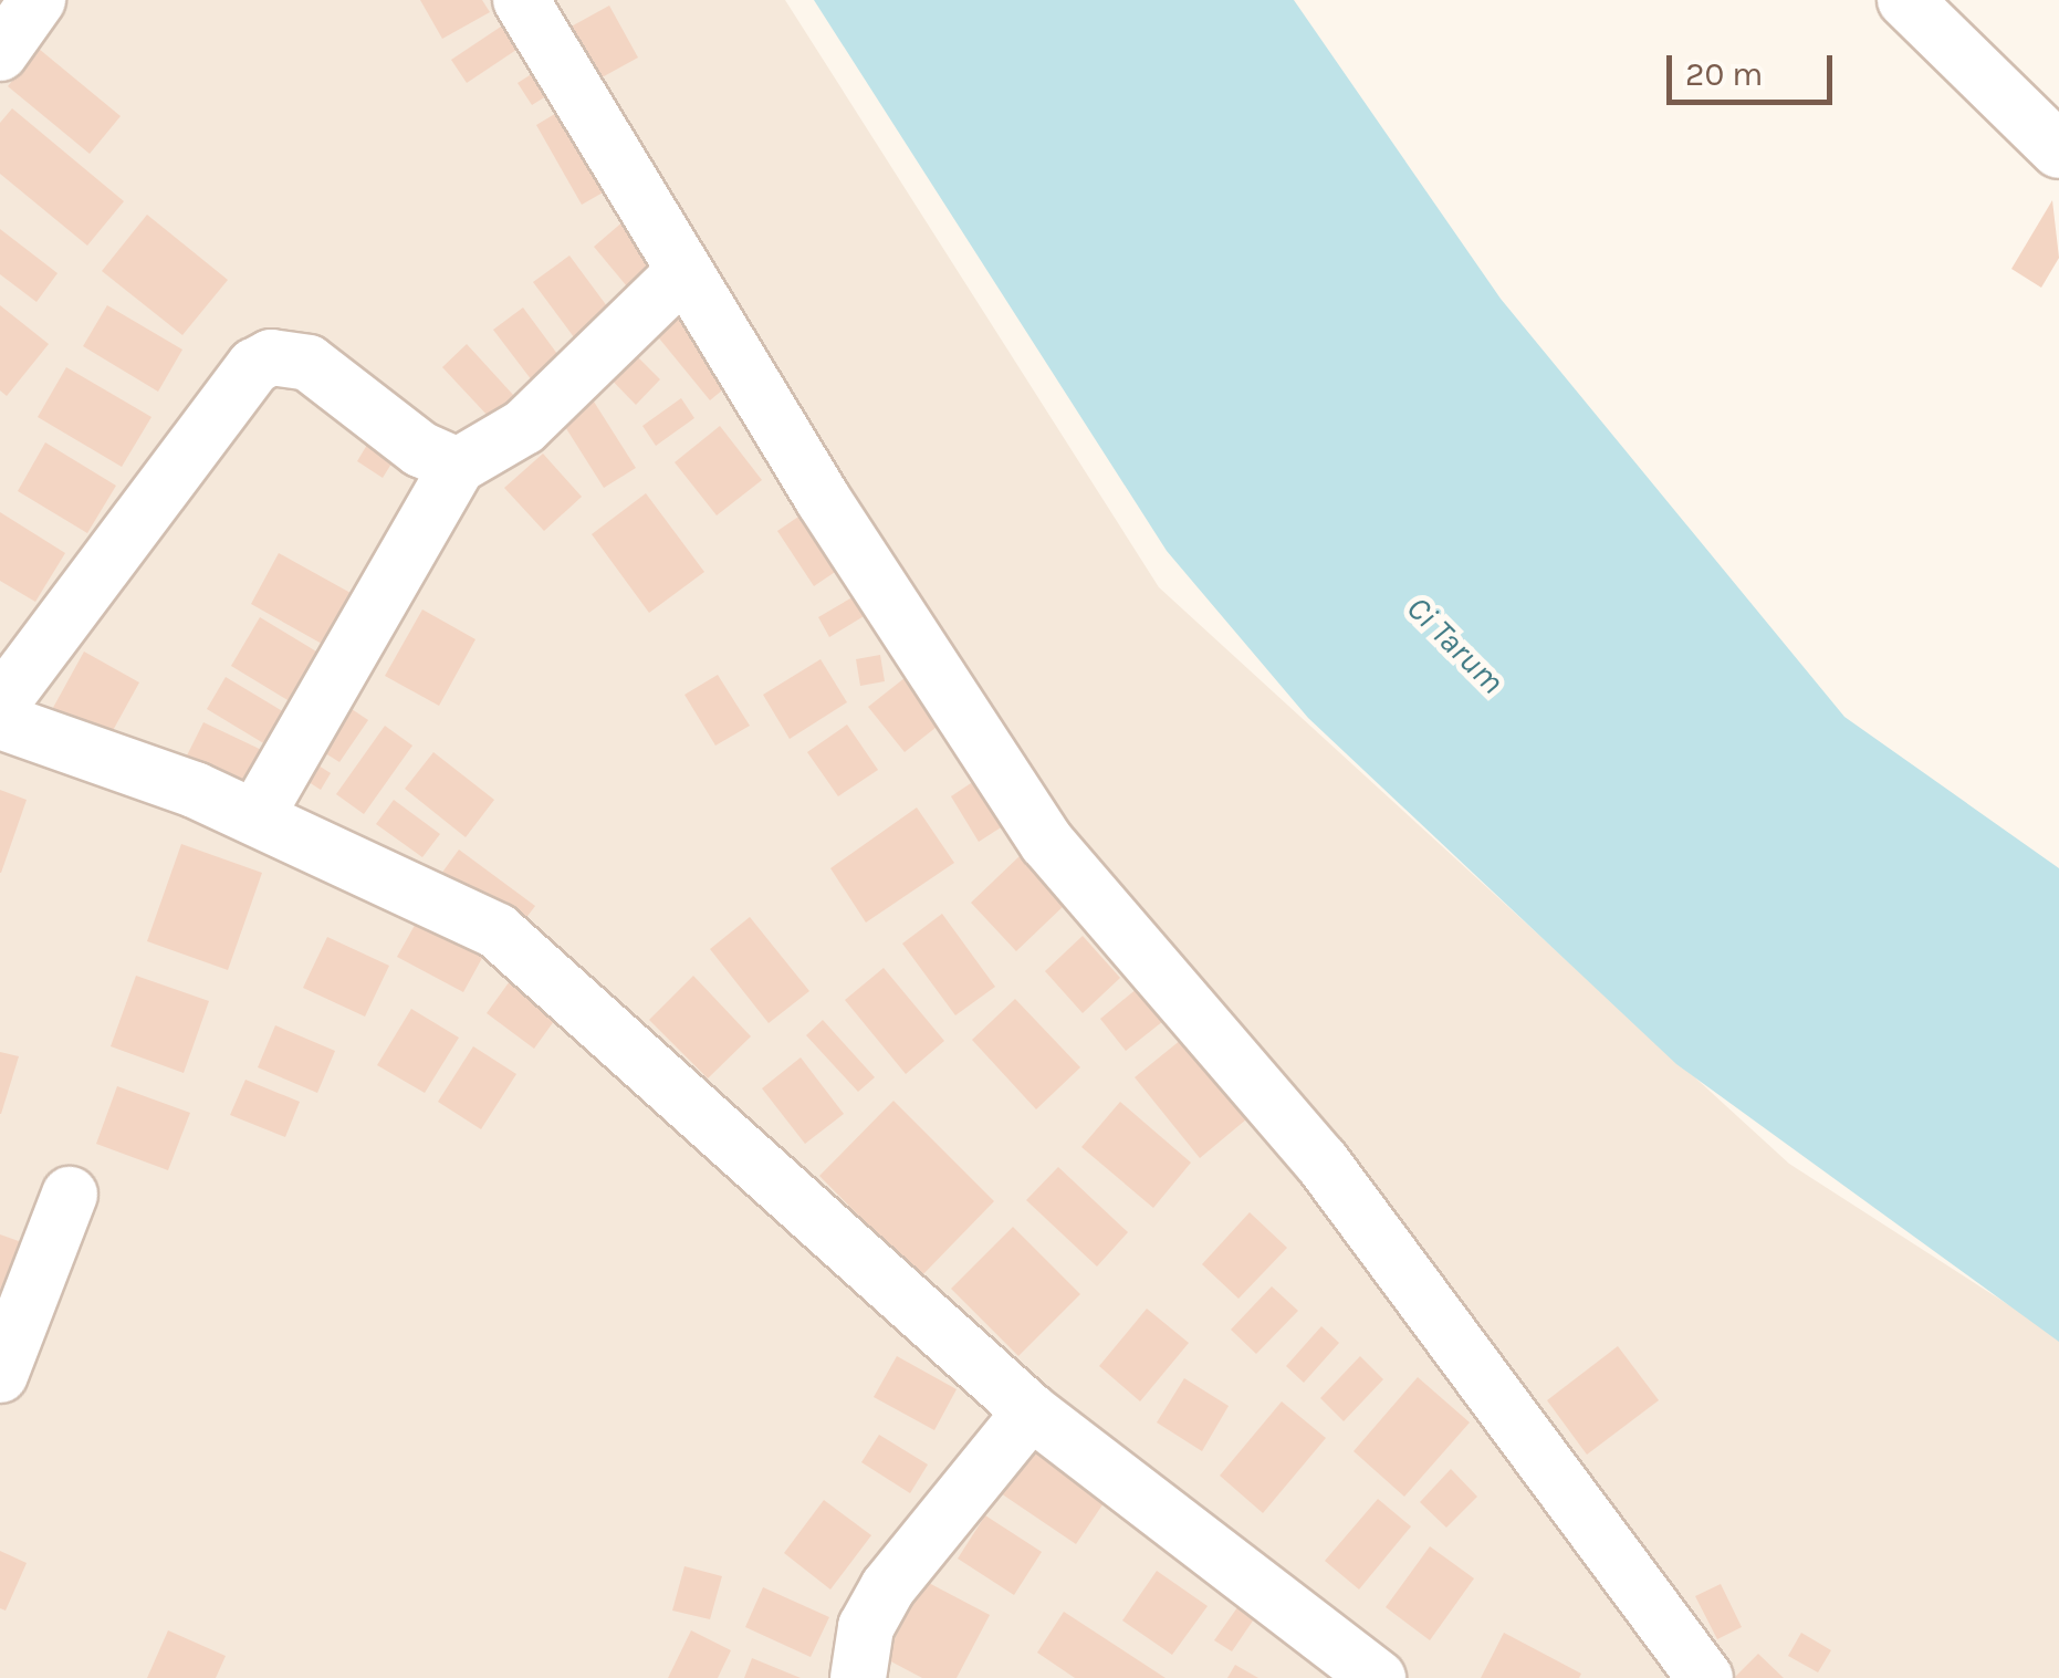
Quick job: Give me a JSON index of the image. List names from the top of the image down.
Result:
{
  "water": ["Ci Tarum"],
  "scale_bar": "20 m"
}
